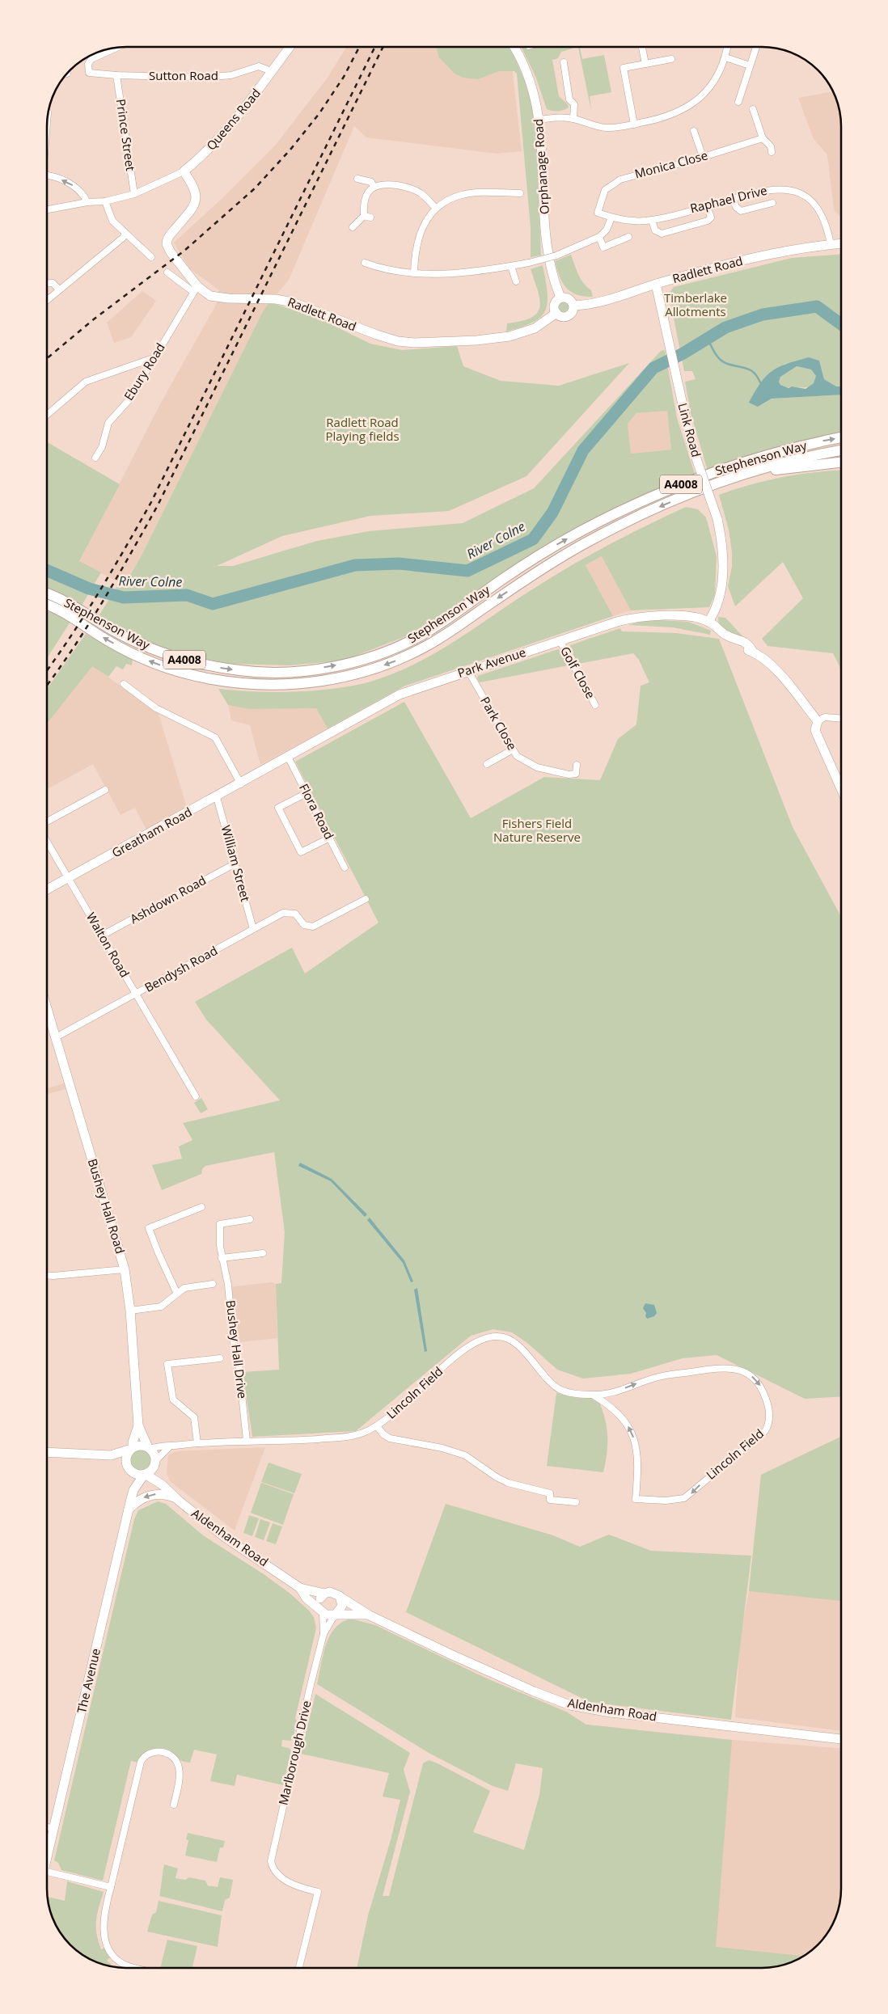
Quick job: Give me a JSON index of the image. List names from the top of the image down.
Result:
{
  "streets": {
    "main road": ["Stephenson Way", "A4008"],
    "street": [
      "Sutton Road",
      "Queens Road",
      "Prince Street",
      "Monica Close",
      "Orphanage Road",
      "Raphael Drive",
      "Radlett Road",
      "Ebury Road",
      "Link Road",
      "Park Avenue",
      "Golf Close",
      "Park Close",
      "Flora Road",
      "Greatham Road",
      "William Street",
      "Ashdown Road",
      "Walton Road",
      "Bendysh Road",
      "Bushey Hall Road",
      "Bushey Hall Drive",
      "Lincoln Field",
      "Aldenham Road",
      "The Avenue",
      "Marlborough Drive"
    ]
  },
  "crossings": [
    ["Sutton Road", "Queens Road"],
    ["Sutton Road", "Prince Street"],
    ["Queens Road", "Prince Street"],
    ["Queens Road", "Radlett Road"],
    ["Monica Close", "Raphael Drive"],
    ["Orphanage Road", "Radlett Road"],
    ["Raphael Drive", "Radlett Road"],
    ["Radlett Road", "Ebury Road"],
    ["Radlett Road", "Link Road"],
    ["Link Road", "Park Avenue"],
    ["Park Avenue", "Golf Close"],
    ["Park Avenue", "Park Close"],
    ["Park Avenue", "Flora Road"],
    ["Park Avenue", "Greatham Road"],
    ["Greatham Road", "William Street"],
    ["Greatham Road", "Walton Road"],
    ["William Street", "Ashdown Road"],
    ["William Street", "Bendysh Road"],
    ["Ashdown Road", "Walton Road"],
    ["Walton Road", "Bendysh Road"],
    ["Bendysh Road", "Bushey Hall Road"],
    ["Bushey Hall Road", "Lincoln Field"],
    ["Bushey Hall Road", "Aldenham Road"],
    ["Bushey Hall Road", "The Avenue"],
    ["Bushey Hall Drive", "Lincoln Field"],
    ["Lincoln Field", "Aldenham Road"],
    ["Lincoln Field", "The Avenue"],
    ["Aldenham Road", "The Avenue"],
    ["Aldenham Road", "Marlborough Drive"]
  ],
  "water": ["River Colne"],
  "parks": ["Timberlake Allotments", "Radlett Road Playing fields", "Fishers Field Nature Reserve"]
}
